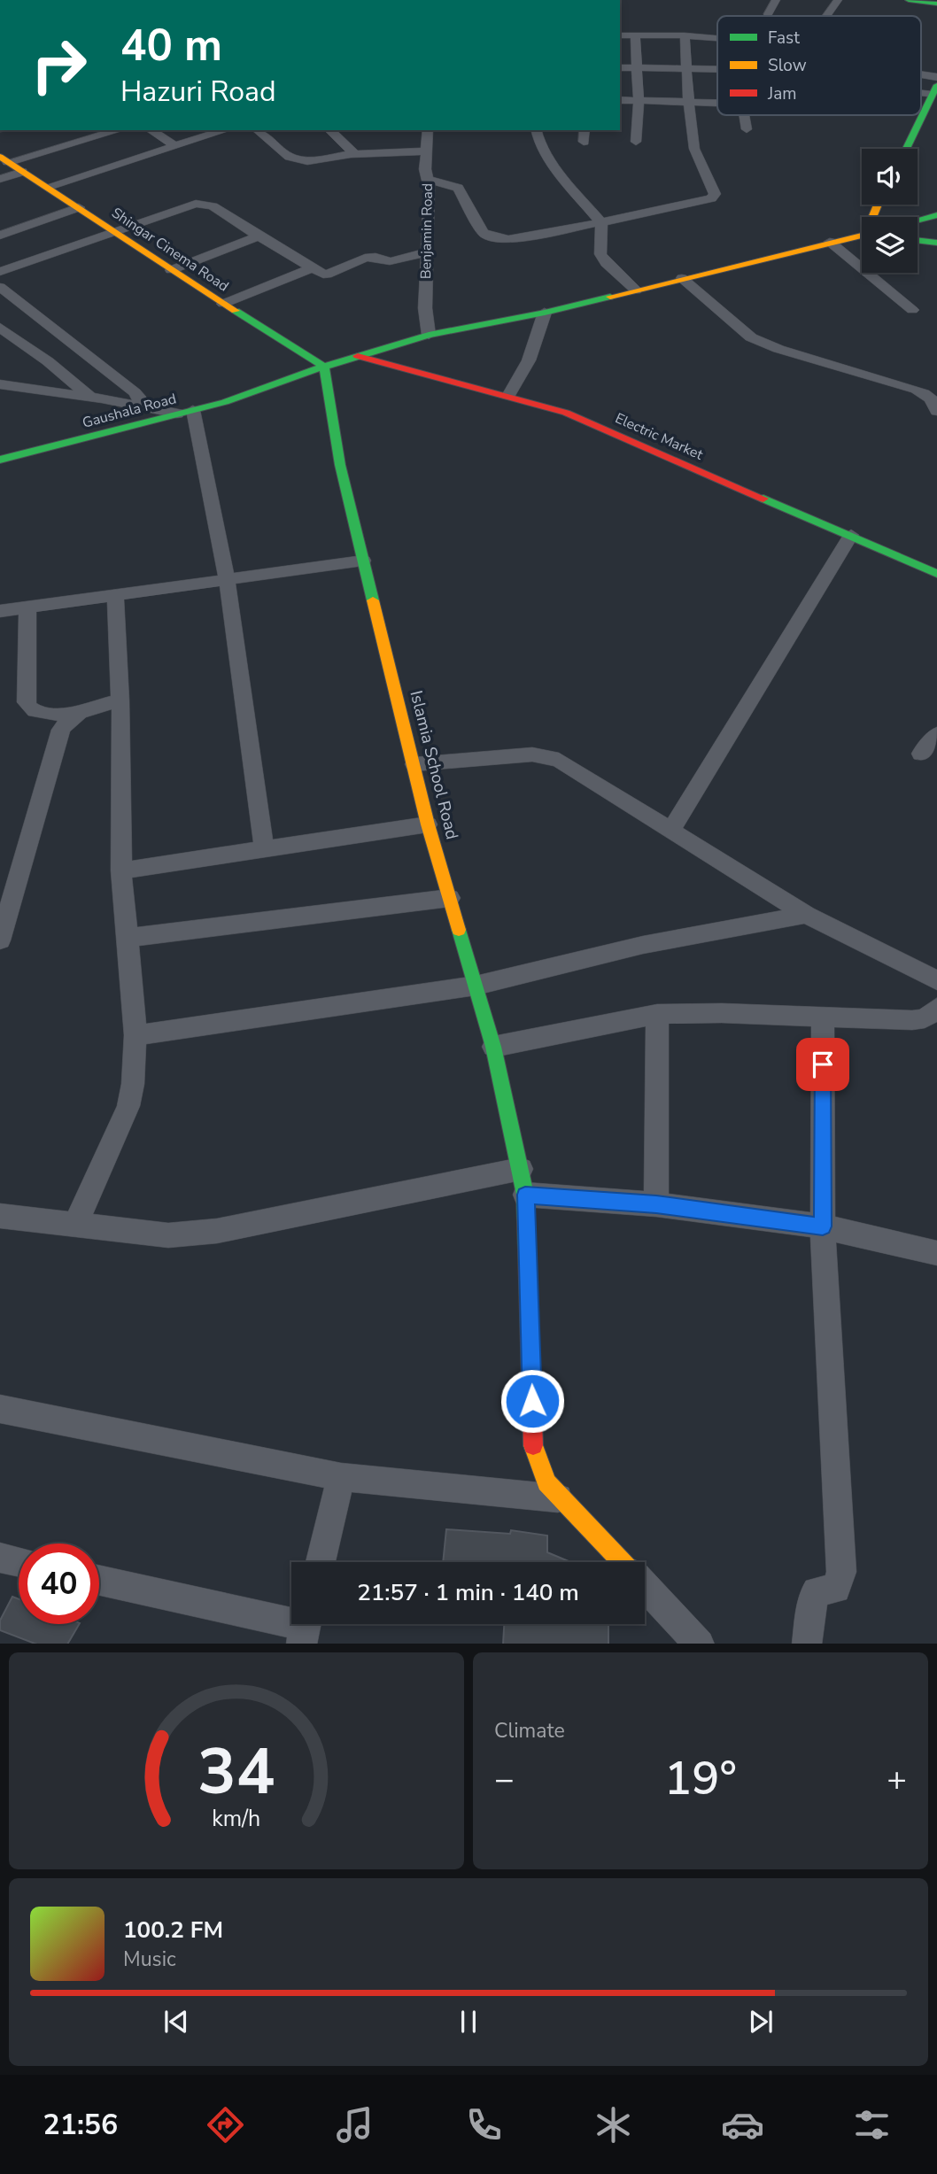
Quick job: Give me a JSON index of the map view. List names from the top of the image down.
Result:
{
  "streets": {
    "street": [
      "Benjamin Road",
      "Shingar Cinema Road",
      "Gaushala Road",
      "Electric Market",
      "Islamia School Road"
    ]
  },
  "crossings": [
    ["Benjamin Road", "Gaushala Road"],
    ["Shingar Cinema Road", "Gaushala Road"],
    ["Shingar Cinema Road", "Islamia School Road"],
    ["Gaushala Road", "Electric Market"],
    ["Gaushala Road", "Islamia School Road"]
  ],
  "legend": ["Fast", "Slow", "Jam"],
  "page": {
    "turn": ["40 m", "Hazuri Road"],
    "limit": "40",
    "trip": "21:57 · 1 min · 140 m",
    "tile": "Climate",
    "heat": ["−", "19°", "+"],
    "song": ["100.2 FM", "Music"],
    "tabs": "21:56",
    "gauge": ["34", "km/h"]
  }
}
